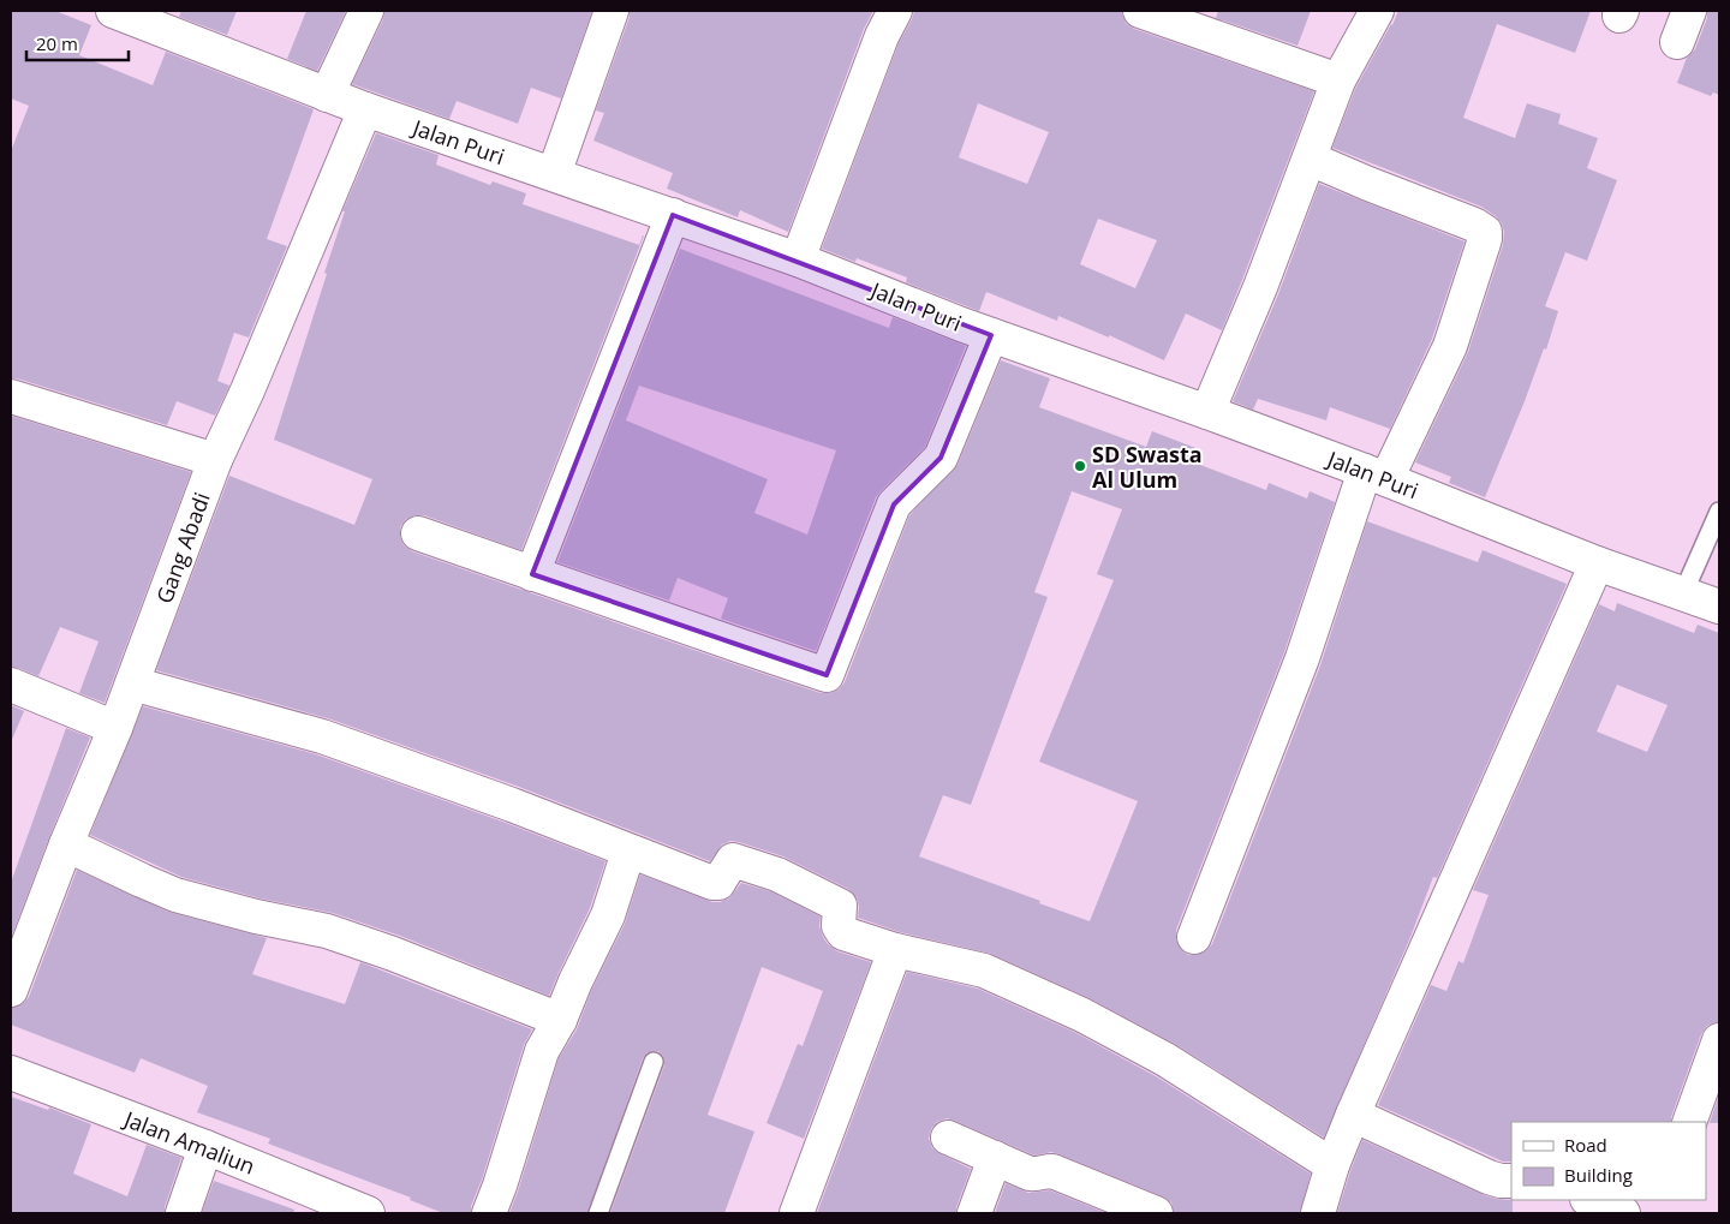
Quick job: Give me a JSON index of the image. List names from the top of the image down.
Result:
{
  "streets": {
    "street": ["Jalan Puri", "Gang Abadi", "Jalan Amaliun"]
  },
  "crossings": [
    ["Jalan Puri", "Gang Abadi"]
  ],
  "places": ["SD Swasta Al Ulum"],
  "legend": ["Road", "Building"],
  "scale_bar": "20 m"
}
